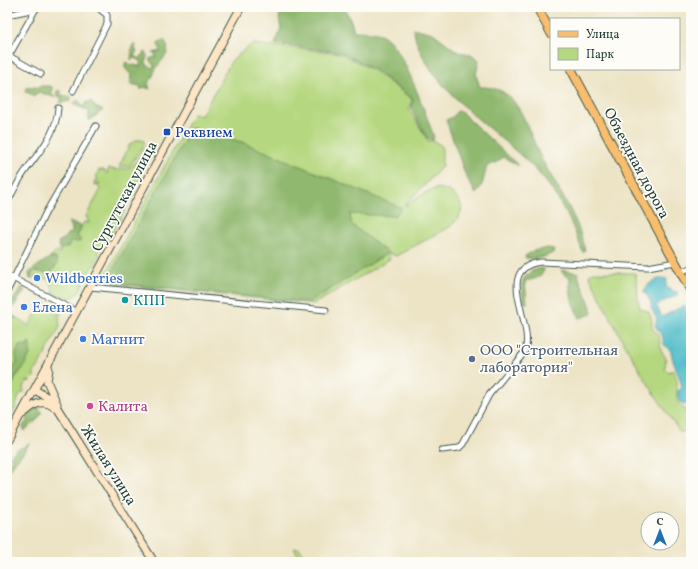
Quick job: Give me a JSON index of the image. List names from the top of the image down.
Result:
{
  "streets": {
    "main road": ["Объездная дорога", "Сургутская улица", "Жилая улица"]
  },
  "crossings": [
    ["Сургутская улица", "Жилая улица"]
  ],
  "places": {
    "transit": ["Реквием"],
    "other": [
      "Wildberries",
      "КПП",
      "Елена",
      "Магнит",
      "ООО \"Строительная лаборатория\"",
      "Калита"
    ]
  },
  "legend": ["Улица", "Парк"],
  "north": "top"
}
